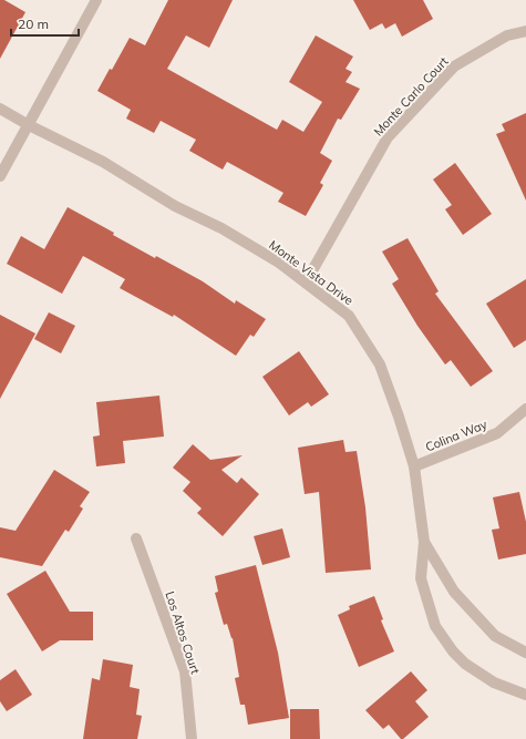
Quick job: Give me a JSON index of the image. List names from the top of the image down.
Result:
{
  "streets": {
    "street": [
      "Monte Carlo Court",
      "Monte Vista Drive",
      "Colina Way",
      "Los Altos Court"
    ]
  },
  "crossings": [
    ["Monte Carlo Court", "Monte Vista Drive"],
    ["Monte Vista Drive", "Colina Way"]
  ],
  "scale_bar": "20 m"
}
